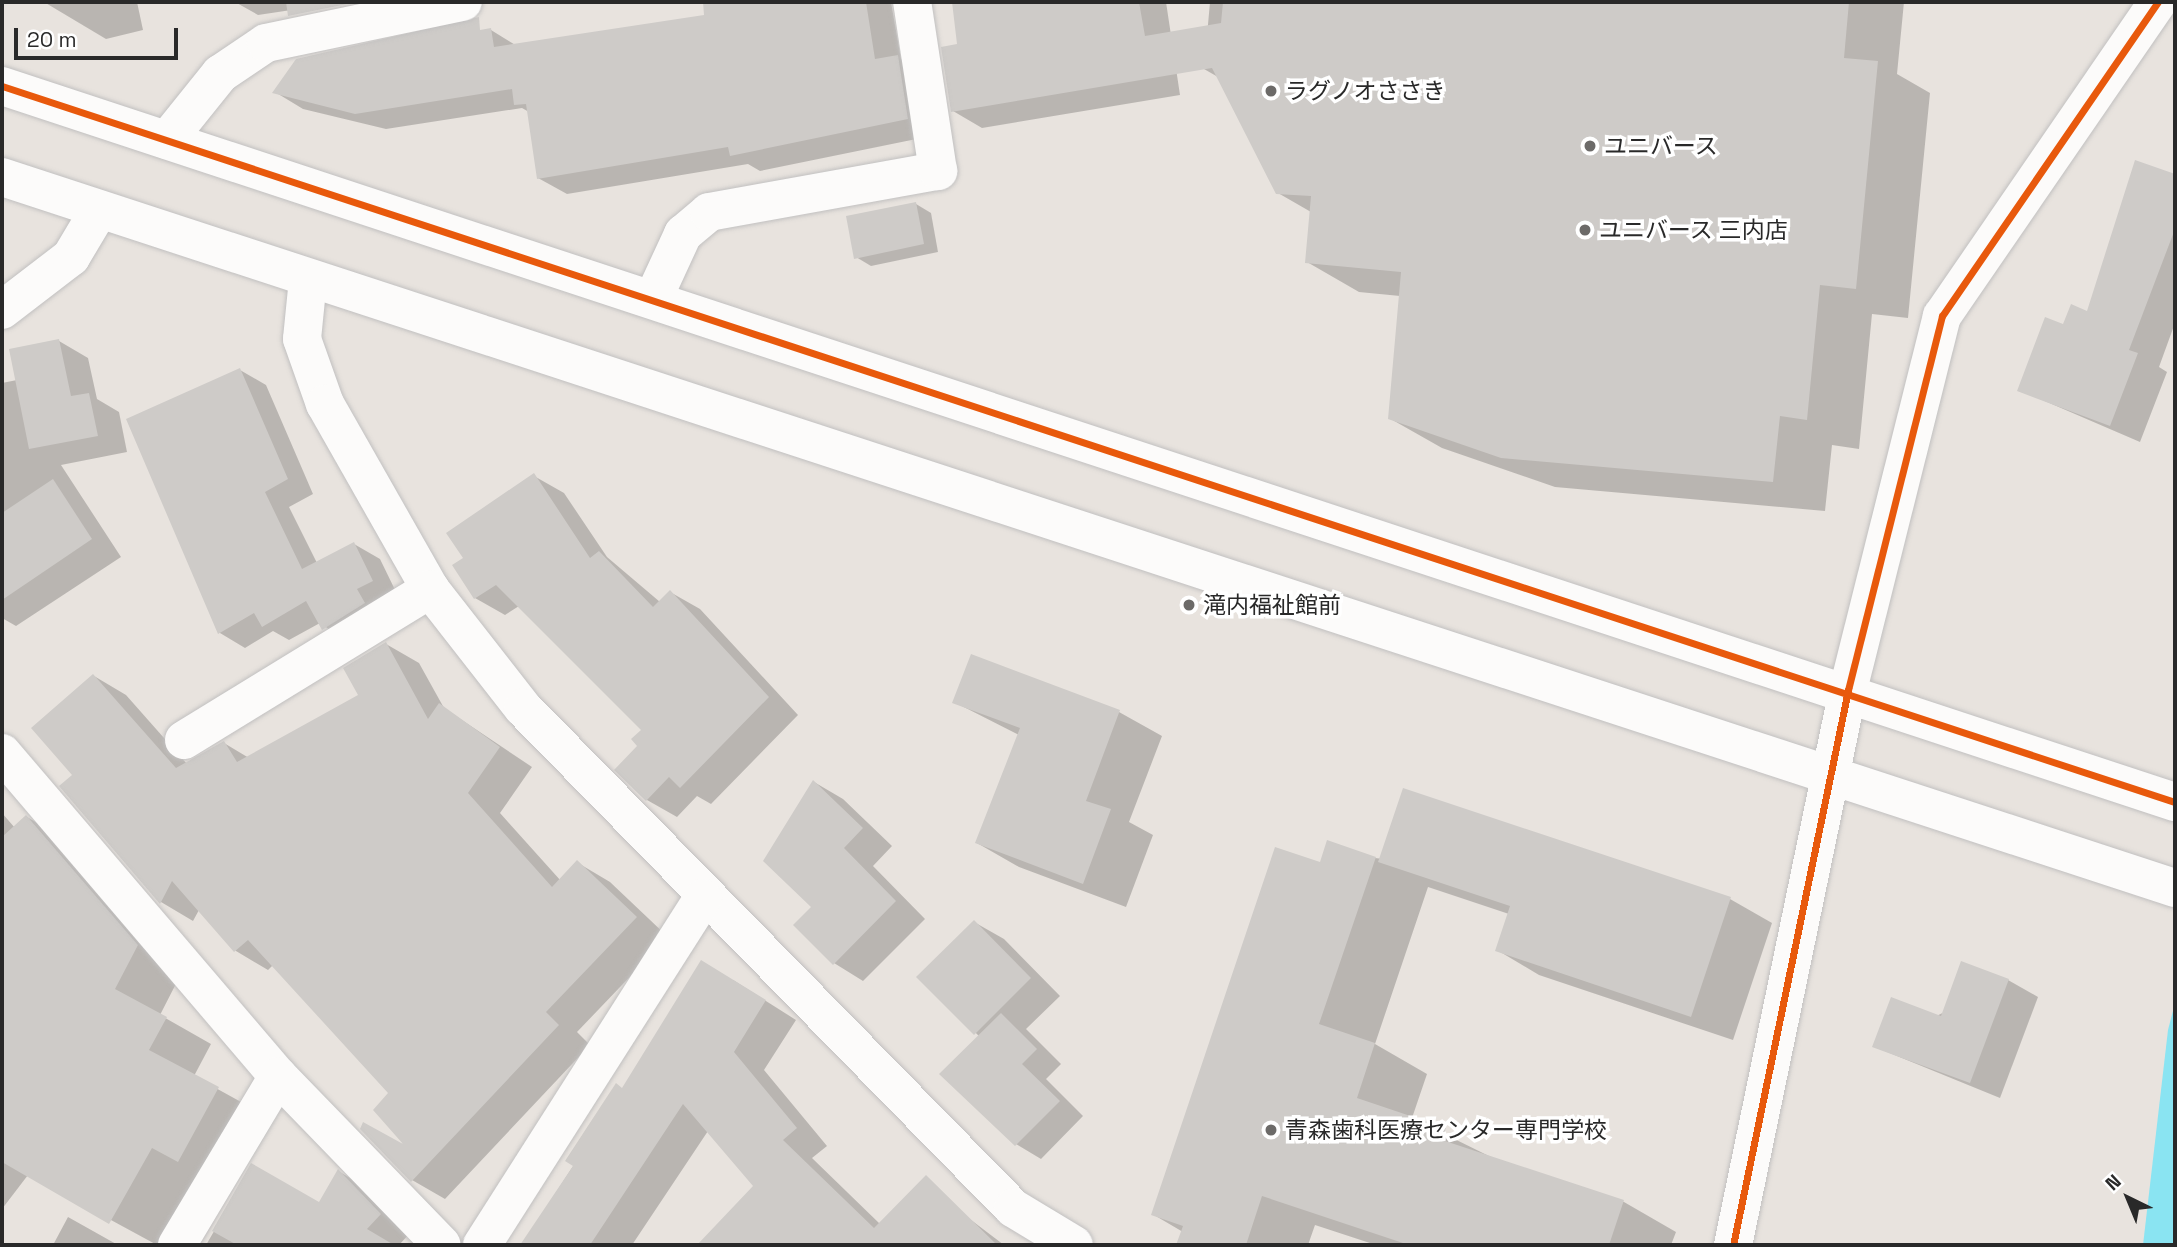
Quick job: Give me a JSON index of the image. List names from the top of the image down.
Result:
{
  "places": [
    "ラグノオささき",
    "ユニバース",
    "ユニバース 三内店",
    "滝内福祉館前",
    "青森歯科医療センター専門学校"
  ],
  "scale_bar": "20 m",
  "north": "top left"
}
